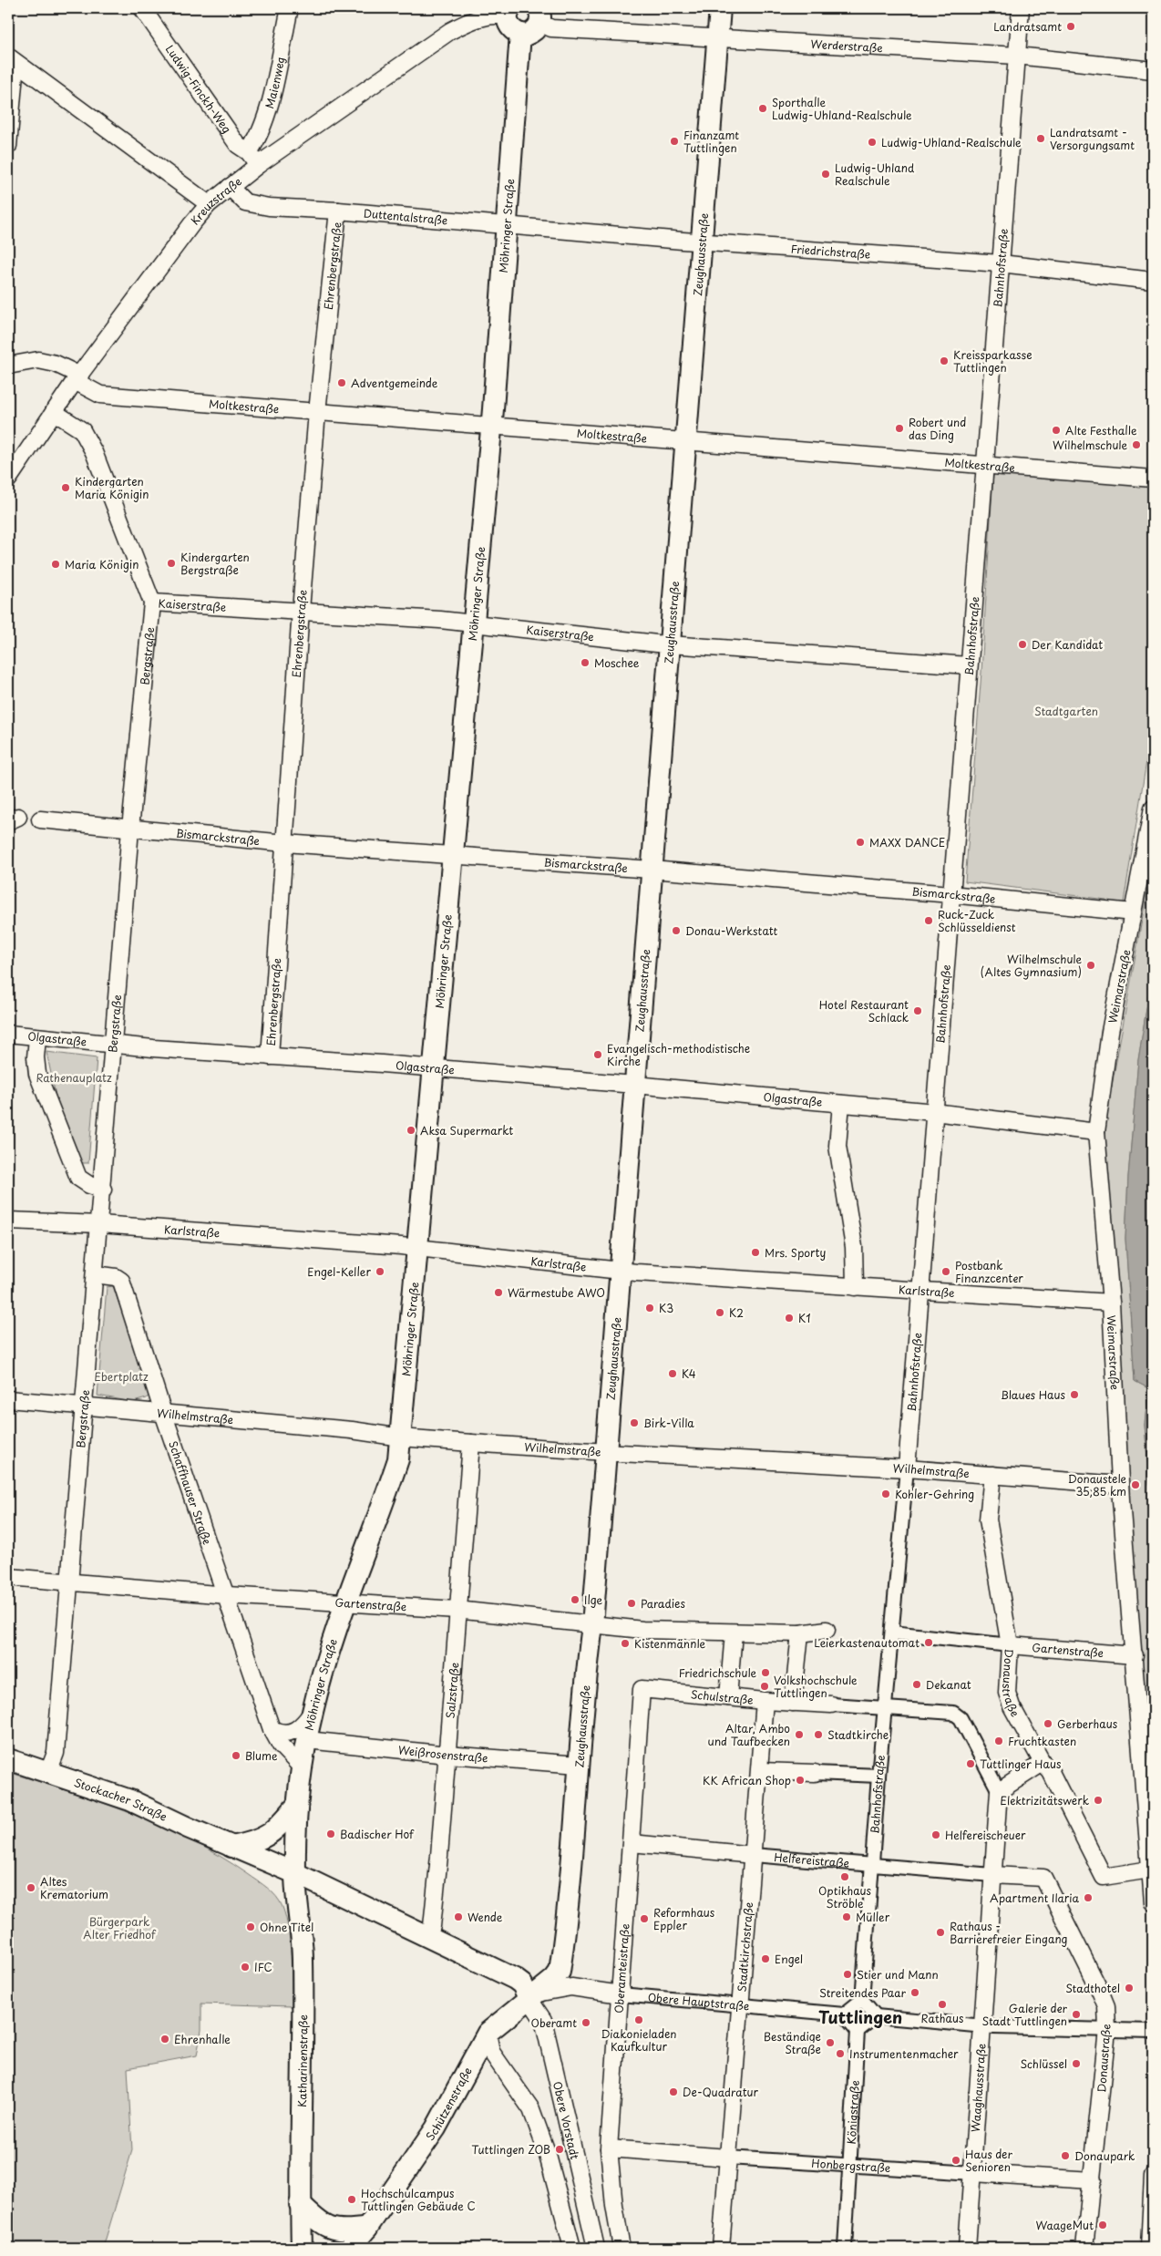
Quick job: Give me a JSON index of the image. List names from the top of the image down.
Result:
{
  "streets": {
    "street": [
      "Werderstraße",
      "Maienweg",
      "Ludwig-Finckh-Weg",
      "Kreuzstraße",
      "Duttentalstraße",
      "Möhringer Straße",
      "Friedrichstraße",
      "Zeughausstraße",
      "Ehrenbergstraße",
      "Bahnhofstraße",
      "Moltkestraße",
      "Kaiserstraße",
      "Bergstraße",
      "Bismarckstraße",
      "Weimarstraße",
      "Olgastraße",
      "Karlstraße",
      "Wilhelmstraße",
      "Schaffhauser Straße",
      "Gartenstraße",
      "Donaustraße",
      "Salzstraße",
      "Schulstraße",
      "Weißrosenstraße",
      "Stockacher Straße",
      "Helfereistraße",
      "Stadtkirchstraße",
      "Oberamteistraße",
      "Obere Hauptstraße",
      "Katharinenstraße",
      "Waaghausstraße",
      "Schützenstraße",
      "Königstraße",
      "Obere Vorstadt",
      "Honbergstraße"
    ]
  },
  "crossings": [
    ["Werderstraße", "Zeughausstraße"],
    ["Werderstraße", "Bahnhofstraße"],
    ["Maienweg", "Ludwig-Finckh-Weg"],
    ["Maienweg", "Kreuzstraße"],
    ["Ludwig-Finckh-Weg", "Kreuzstraße"],
    ["Kreuzstraße", "Duttentalstraße"],
    ["Kreuzstraße", "Moltkestraße"],
    ["Kreuzstraße", "Bergstraße"],
    ["Duttentalstraße", "Möhringer Straße"],
    ["Duttentalstraße", "Friedrichstraße"],
    ["Duttentalstraße", "Ehrenbergstraße"],
    ["Möhringer Straße", "Friedrichstraße"],
    ["Möhringer Straße", "Moltkestraße"],
    ["Möhringer Straße", "Kaiserstraße"],
    ["Möhringer Straße", "Bismarckstraße"],
    ["Möhringer Straße", "Olgastraße"],
    ["Möhringer Straße", "Karlstraße"],
    ["Möhringer Straße", "Wilhelmstraße"],
    ["Möhringer Straße", "Schaffhauser Straße"],
    ["Möhringer Straße", "Gartenstraße"],
    ["Möhringer Straße", "Weißrosenstraße"],
    ["Möhringer Straße", "Stockacher Straße"],
    ["Möhringer Straße", "Katharinenstraße"],
    ["Friedrichstraße", "Zeughausstraße"],
    ["Friedrichstraße", "Bahnhofstraße"],
    ["Zeughausstraße", "Moltkestraße"],
    ["Zeughausstraße", "Kaiserstraße"],
    ["Zeughausstraße", "Bismarckstraße"],
    ["Zeughausstraße", "Olgastraße"],
    ["Zeughausstraße", "Karlstraße"],
    ["Zeughausstraße", "Wilhelmstraße"],
    ["Zeughausstraße", "Gartenstraße"],
    ["Zeughausstraße", "Weißrosenstraße"],
    ["Zeughausstraße", "Schützenstraße"],
    ["Ehrenbergstraße", "Moltkestraße"],
    ["Ehrenbergstraße", "Kaiserstraße"],
    ["Ehrenbergstraße", "Bismarckstraße"],
    ["Ehrenbergstraße", "Olgastraße"],
    ["Bahnhofstraße", "Moltkestraße"],
    ["Bahnhofstraße", "Kaiserstraße"],
    ["Bahnhofstraße", "Bismarckstraße"],
    ["Bahnhofstraße", "Olgastraße"],
    ["Bahnhofstraße", "Karlstraße"],
    ["Bahnhofstraße", "Wilhelmstraße"],
    ["Bahnhofstraße", "Gartenstraße"],
    ["Bahnhofstraße", "Schulstraße"],
    ["Bahnhofstraße", "Helfereistraße"],
    ["Kaiserstraße", "Bergstraße"],
    ["Bergstraße", "Bismarckstraße"],
    ["Bergstraße", "Olgastraße"],
    ["Bergstraße", "Karlstraße"],
    ["Bergstraße", "Wilhelmstraße"],
    ["Bergstraße", "Schaffhauser Straße"],
    ["Bergstraße", "Gartenstraße"],
    ["Bergstraße", "Stockacher Straße"],
    ["Bismarckstraße", "Weimarstraße"],
    ["Weimarstraße", "Olgastraße"],
    ["Weimarstraße", "Karlstraße"],
    ["Weimarstraße", "Wilhelmstraße"],
    ["Weimarstraße", "Gartenstraße"],
    ["Weimarstraße", "Donaustraße"],
    ["Wilhelmstraße", "Schaffhauser Straße"],
    ["Wilhelmstraße", "Donaustraße"],
    ["Wilhelmstraße", "Salzstraße"],
    ["Schaffhauser Straße", "Gartenstraße"],
    ["Gartenstraße", "Donaustraße"],
    ["Gartenstraße", "Salzstraße"],
    ["Donaustraße", "Helfereistraße"],
    ["Donaustraße", "Waaghausstraße"],
    ["Donaustraße", "Honbergstraße"],
    ["Salzstraße", "Weißrosenstraße"],
    ["Schulstraße", "Stadtkirchstraße"],
    ["Schulstraße", "Oberamteistraße"],
    ["Stockacher Straße", "Katharinenstraße"],
    ["Helfereistraße", "Stadtkirchstraße"],
    ["Helfereistraße", "Oberamteistraße"],
    ["Helfereistraße", "Waaghausstraße"],
    ["Stadtkirchstraße", "Obere Hauptstraße"],
    ["Stadtkirchstraße", "Honbergstraße"],
    ["Oberamteistraße", "Obere Hauptstraße"],
    ["Oberamteistraße", "Honbergstraße"],
    ["Obere Hauptstraße", "Schützenstraße"],
    ["Obere Hauptstraße", "Obere Vorstadt"],
    ["Waaghausstraße", "Honbergstraße"],
    ["Schützenstraße", "Obere Vorstadt"],
    ["Königstraße", "Honbergstraße"]
  ],
  "districts": ["Tuttlingen"],
  "parks": [
    "Stadtgarten",
    "Rathenauplatz",
    "Ebertplatz",
    "Bürgerpark Alter Friedhof"
  ],
  "places": [
    "Landratsamt",
    "Sporthalle Ludwig-Uhland-Realschule",
    "Landratsamt - Versorgungsamt",
    "Finanzamt Tuttlingen",
    "Ludwig-Uhland-Realschule",
    "Ludwig-Uhland Realschule",
    "Kreissparkasse Tuttlingen",
    "Adventgemeinde",
    "Robert und das Ding",
    "Alte Festhalle",
    "Wilhelmschule",
    "Kindergarten Maria Königin",
    "Kindergarten Bergstraße",
    "Maria Königin",
    "Der Kandidat",
    "Moschee",
    "MAXX DANCE",
    "Ruck-Zuck Schlüsseldienst",
    "Donau-Werkstatt",
    "Wilhelmschule (Altes Gymnasium)",
    "Hotel Restaurant Schlack",
    "Evangelisch-methodistische Kirche",
    "Aksa Supermarkt",
    "Mrs. Sporty",
    "Engel-Keller",
    "Postbank Finanzcenter",
    "Wärmestube AWO",
    "K3",
    "K2",
    "K1",
    "K4",
    "Blaues Haus",
    "Birk-Villa",
    "Donaustele 35,85 km",
    "Kohler-Gehring",
    "Ilge",
    "Paradies",
    "Leierkastenautomat",
    "Kistenmännle",
    "Friedrichschule",
    "Dekanat",
    "Volkshochschule Tuttlingen",
    "Gerberhaus",
    "Altar, Ambo und Taufbecken",
    "Stadtkirche",
    "Fruchtkasten",
    "Blume",
    "Tuttlinger Haus",
    "KK African Shop",
    "Elektrizitätswerk",
    "Badischer Hof",
    "Helfereischeuer",
    "Optikhaus Ströble",
    "Altes Krematorium",
    "Apartment Ilaria",
    "Wende",
    "Müller",
    "Reformhaus Eppler",
    "Ohne Titel",
    "Rathaus - Barrierefreier Eingang",
    "Engel",
    "IFC",
    "Stier und Mann",
    "Stadthotel",
    "Streitendes Paar",
    "Rathaus",
    "Galerie der Stadt Tuttlingen",
    "Diakonieladen Kaufkultur",
    "Oberamt",
    "Ehrenhalle",
    "Beständige Straße",
    "Instrumentenmacher",
    "Schlüssel",
    "De-Quadratur",
    "Tuttlingen ZOB",
    "Donaupark",
    "Haus der Senioren",
    "Hochschulcampus Tuttlingen Gebäude C",
    "WaageMut"
  ]
}
